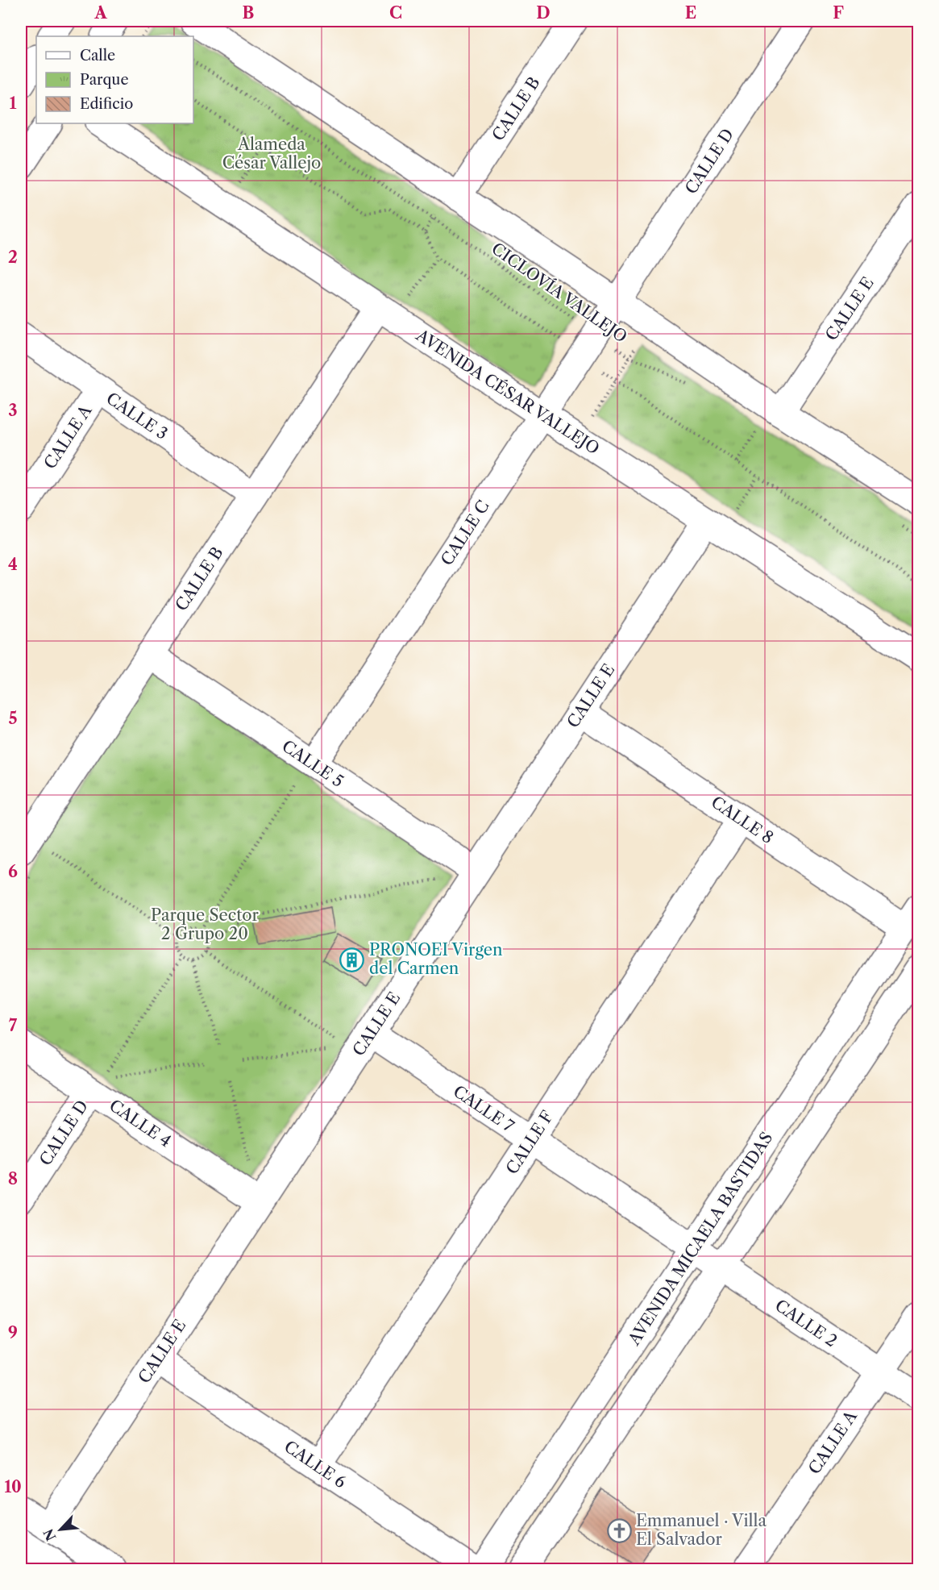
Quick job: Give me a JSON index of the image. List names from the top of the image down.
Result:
{
  "streets": {
    "street": [
      "CALLE B",
      "CALLE D",
      "CALLE E",
      "AVENIDA CÉSAR VALLEJO",
      "CALLE 3",
      "CALLE A",
      "CALLE C",
      "CALLE 5",
      "CALLE 8",
      "CALLE 7",
      "CALLE 4",
      "CALLE F",
      "AVENIDA MICAELA BASTIDAS",
      "CALLE 2",
      "CALLE 6"
    ],
    "path": ["CICLOVÍA VALLEJO"]
  },
  "crossings": [
    ["CALLE B", "AVENIDA CÉSAR VALLEJO"],
    ["CALLE B", "CALLE 3"],
    ["CALLE B", "CALLE 5"],
    ["CALLE D", "CALLE C"],
    ["CALLE D", "CALLE 4"],
    ["CICLOVÍA VALLEJO", "CALLE C"],
    ["CALLE E", "AVENIDA CÉSAR VALLEJO"],
    ["CALLE E", "CALLE 5"],
    ["CALLE E", "CALLE 8"],
    ["CALLE E", "CALLE 7"],
    ["CALLE E", "CALLE 4"],
    ["CALLE E", "CALLE 6"],
    ["AVENIDA CÉSAR VALLEJO", "CALLE C"],
    ["CALLE 3", "CALLE A"],
    ["CALLE A", "CALLE 2"],
    ["CALLE C", "CALLE 5"],
    ["CALLE 8", "CALLE F"],
    ["CALLE 8", "AVENIDA MICAELA BASTIDAS"],
    ["CALLE 7", "CALLE F"],
    ["CALLE 7", "AVENIDA MICAELA BASTIDAS"],
    ["CALLE 7", "CALLE 2"],
    ["CALLE F", "CALLE 6"],
    ["AVENIDA MICAELA BASTIDAS", "CALLE 2"]
  ],
  "parks": ["Alameda César Vallejo", "Parque Sector 2 Grupo 20"],
  "places": {
    "building": ["PRONOEI Virgen del Carmen"],
    "church": ["Emmanuel · Villa El Salvador"]
  },
  "legend": ["Calle", "Parque", "Edificio"],
  "north": "bottom left",
  "grid": {
    "columns": [
      "A",
      "B",
      "C",
      "D",
      "E",
      "F"
    ],
    "rows": [
      "1",
      "2",
      "3",
      "4",
      "5",
      "6",
      "7",
      "8",
      "9",
      "10"
    ]
  }
}
